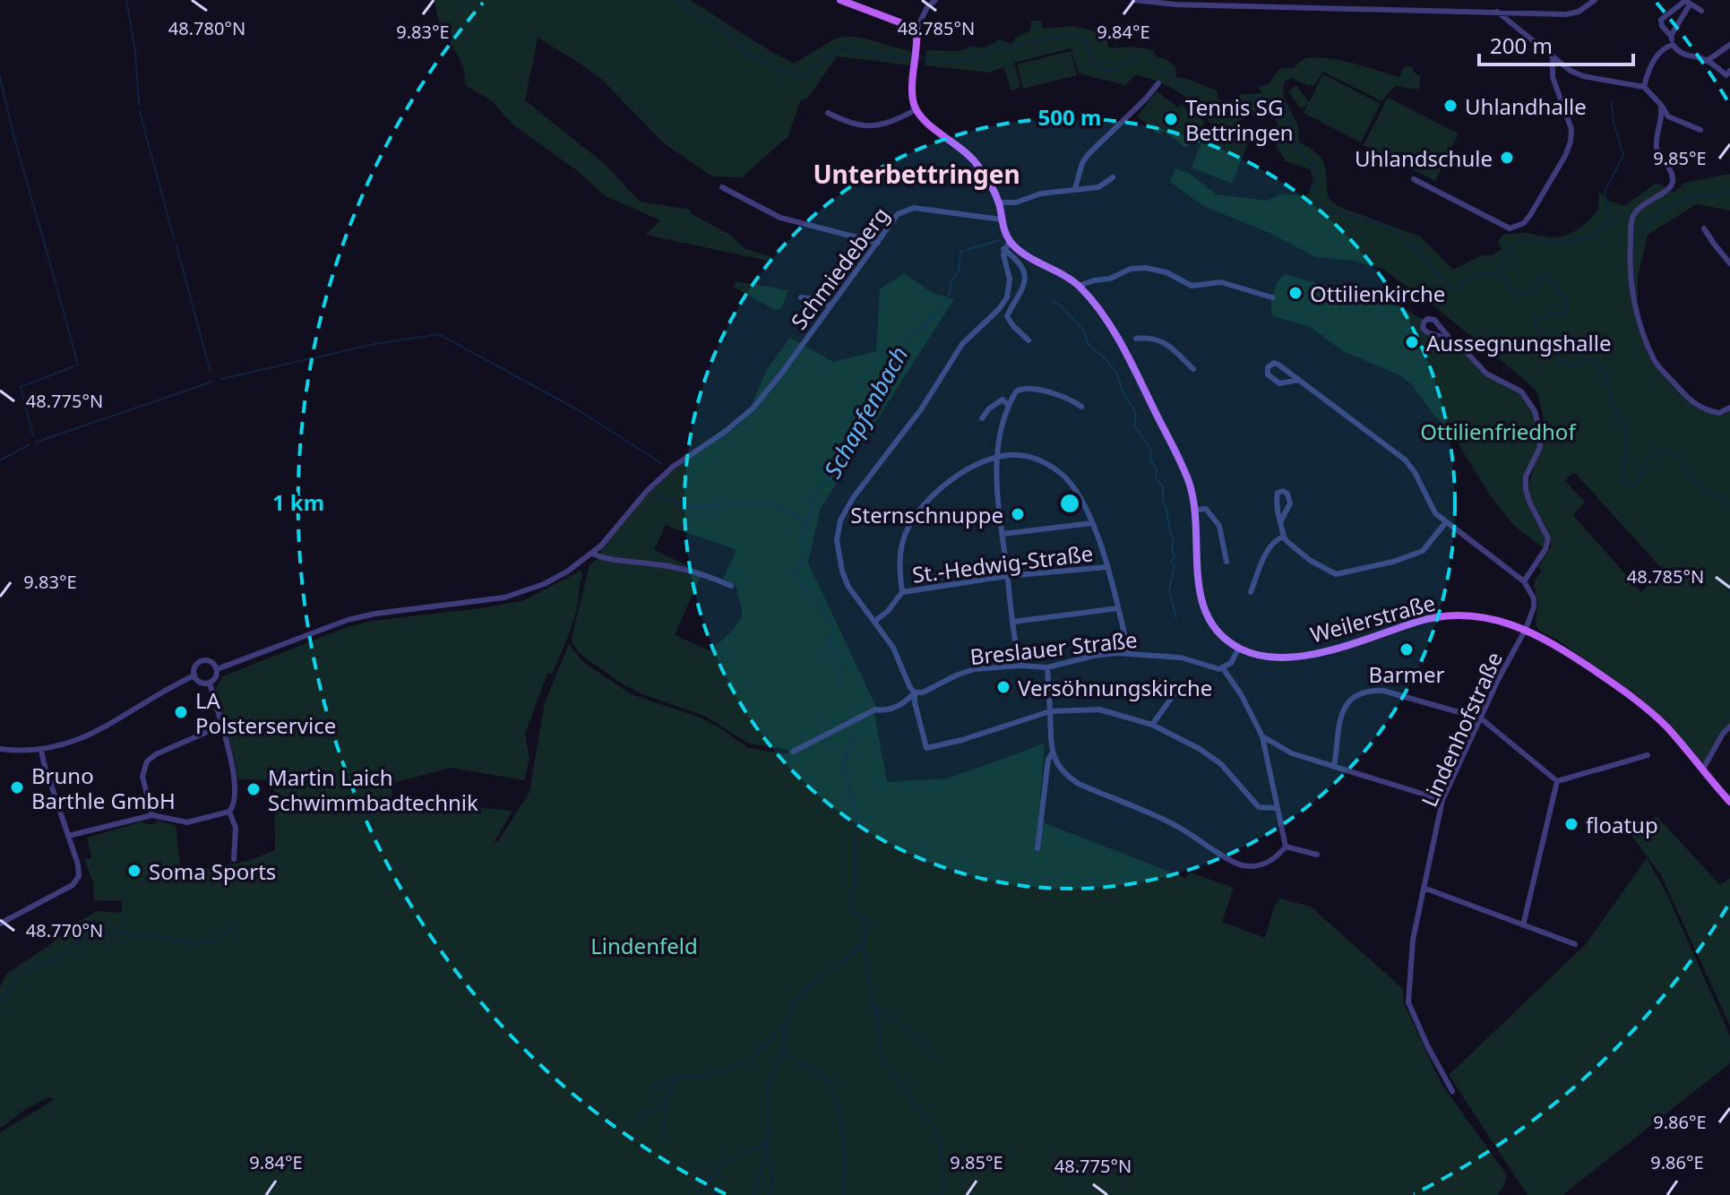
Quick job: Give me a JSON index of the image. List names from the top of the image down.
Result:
{
  "streets": {
    "main road": ["Weilerstraße"],
    "street": [
      "Schmiedeberg",
      "St.-Hedwig-Straße",
      "Breslauer Straße",
      "Lindenhofstraße"
    ]
  },
  "crossings": [
    ["Weilerstraße", "Lindenhofstraße"]
  ],
  "districts": ["Unterbettringen"],
  "water": ["Schapfenbach"],
  "parks": ["Ottilienfriedhof", "Lindenfeld"],
  "places": [
    "Uhlandhalle",
    "Tennis SG Bettringen",
    "Uhlandschule",
    "Ottilienkirche",
    "Aussegnungshalle",
    "Sternschnuppe",
    "Barmer",
    "Versöhnungskirche",
    "LA Polsterservice",
    "Bruno Barthle GmbH",
    "Martin Laich Schwimmbadtechnik",
    "floatup",
    "Soma Sports"
  ],
  "scale_bar": "200 m",
  "coordinates": [
    "48.785°N",
    "48.780°N",
    "9.83°E",
    "9.84°E",
    "9.85°E",
    "48.775°N",
    "48.770°N",
    "9.86°E"
  ],
  "rings": ["500 m", "1 km"]
}
